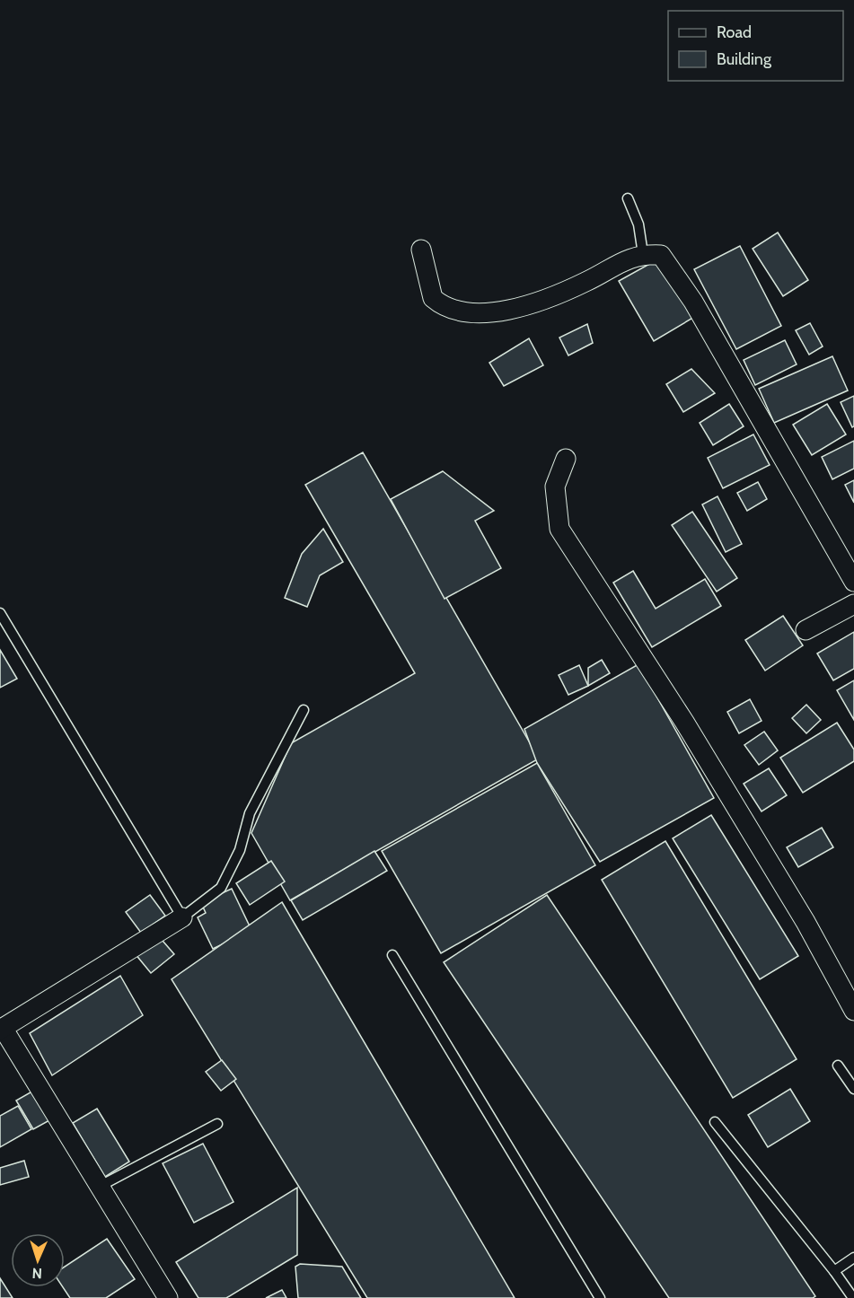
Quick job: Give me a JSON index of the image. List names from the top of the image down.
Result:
{
  "legend": ["Road", "Building"],
  "north": "bottom"
}
